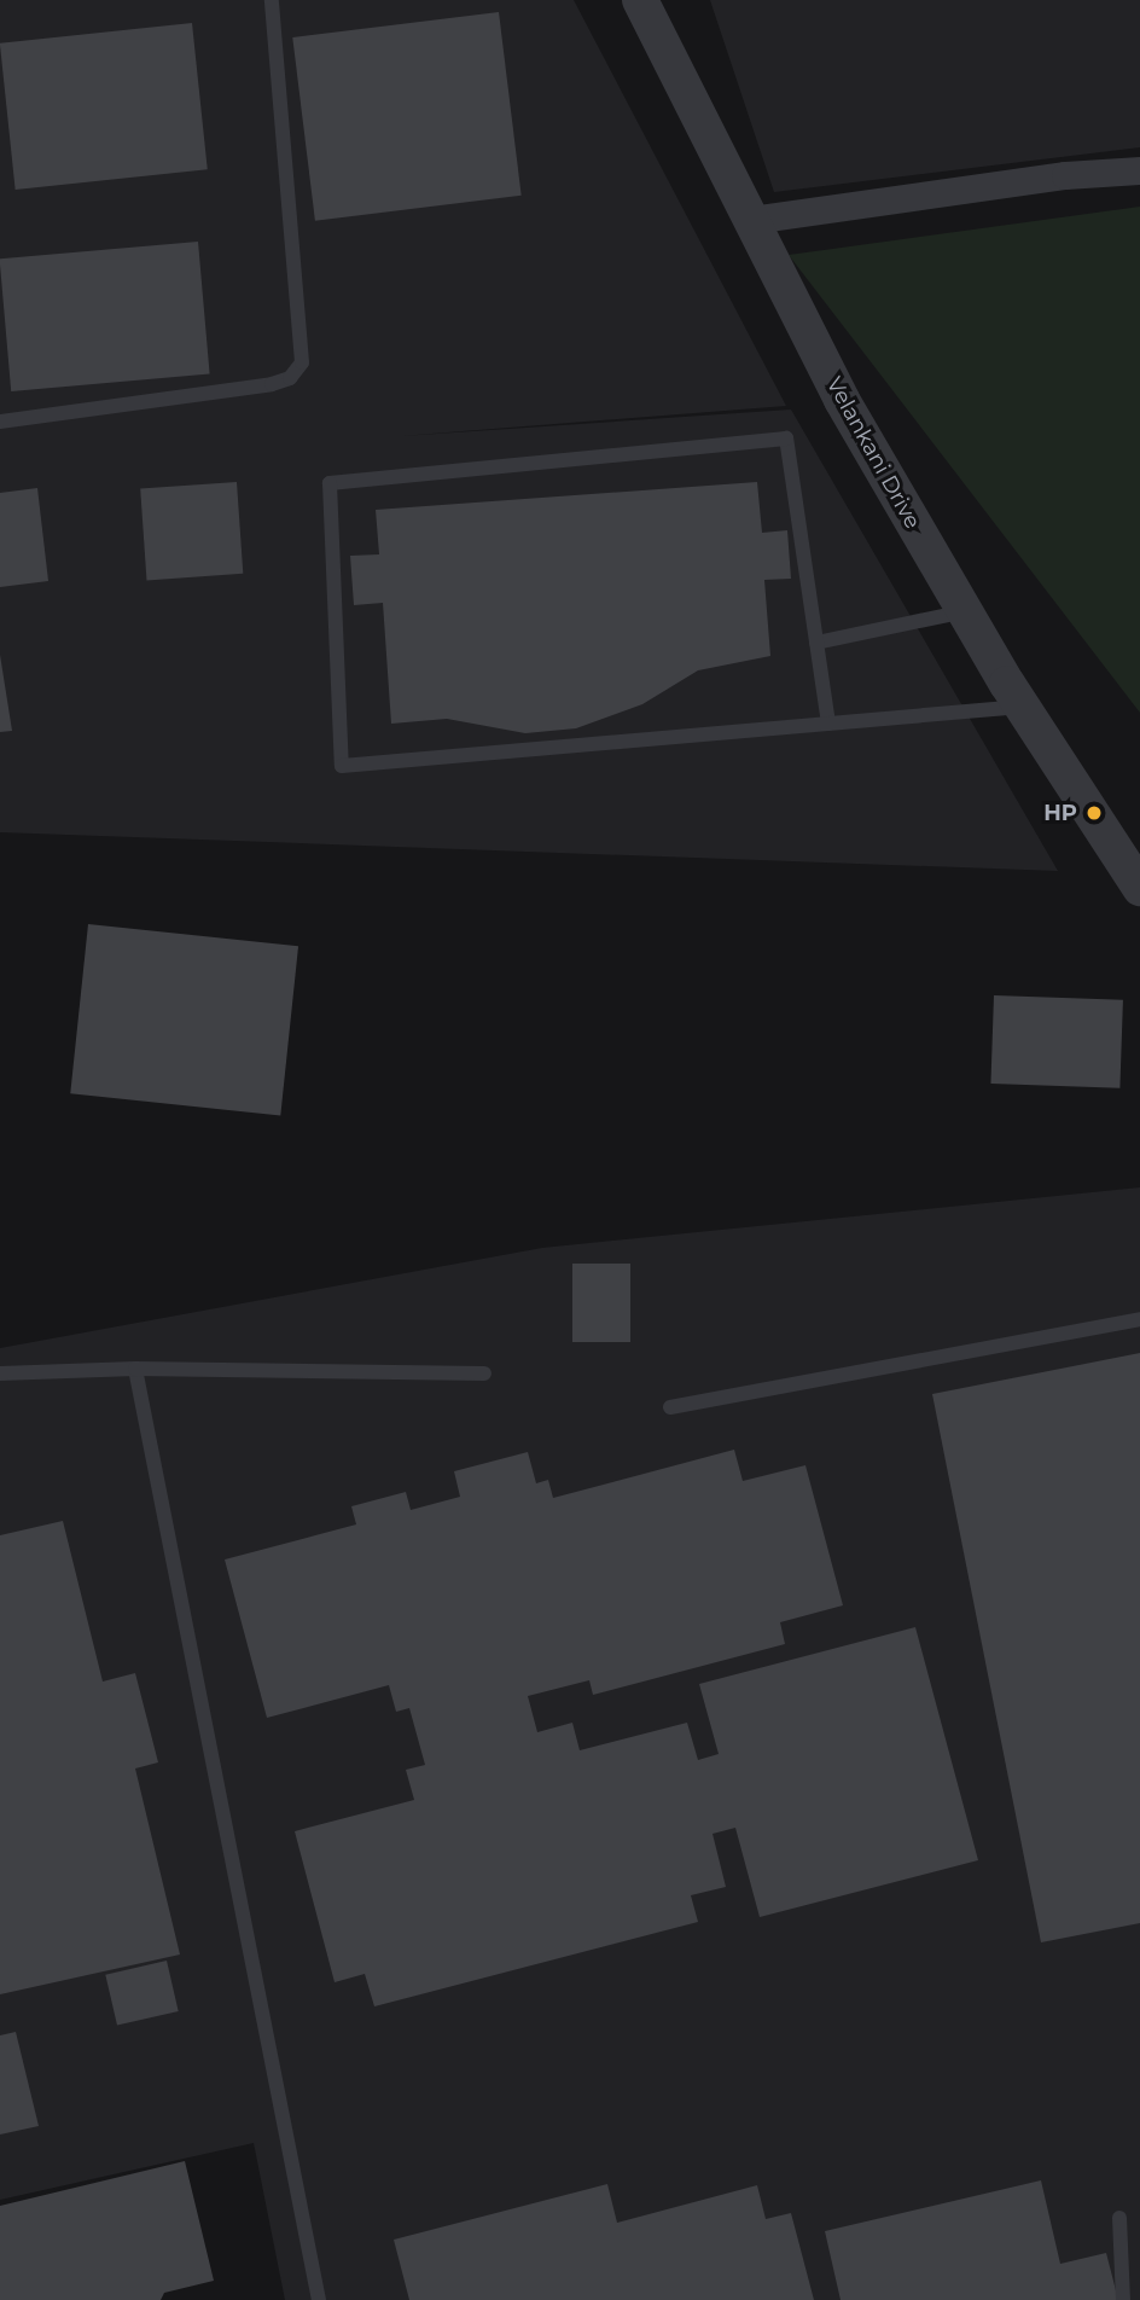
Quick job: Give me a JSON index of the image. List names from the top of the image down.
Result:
{
  "streets": {
    "street": ["Velankani Drive"]
  },
  "places": ["HP"]
}
